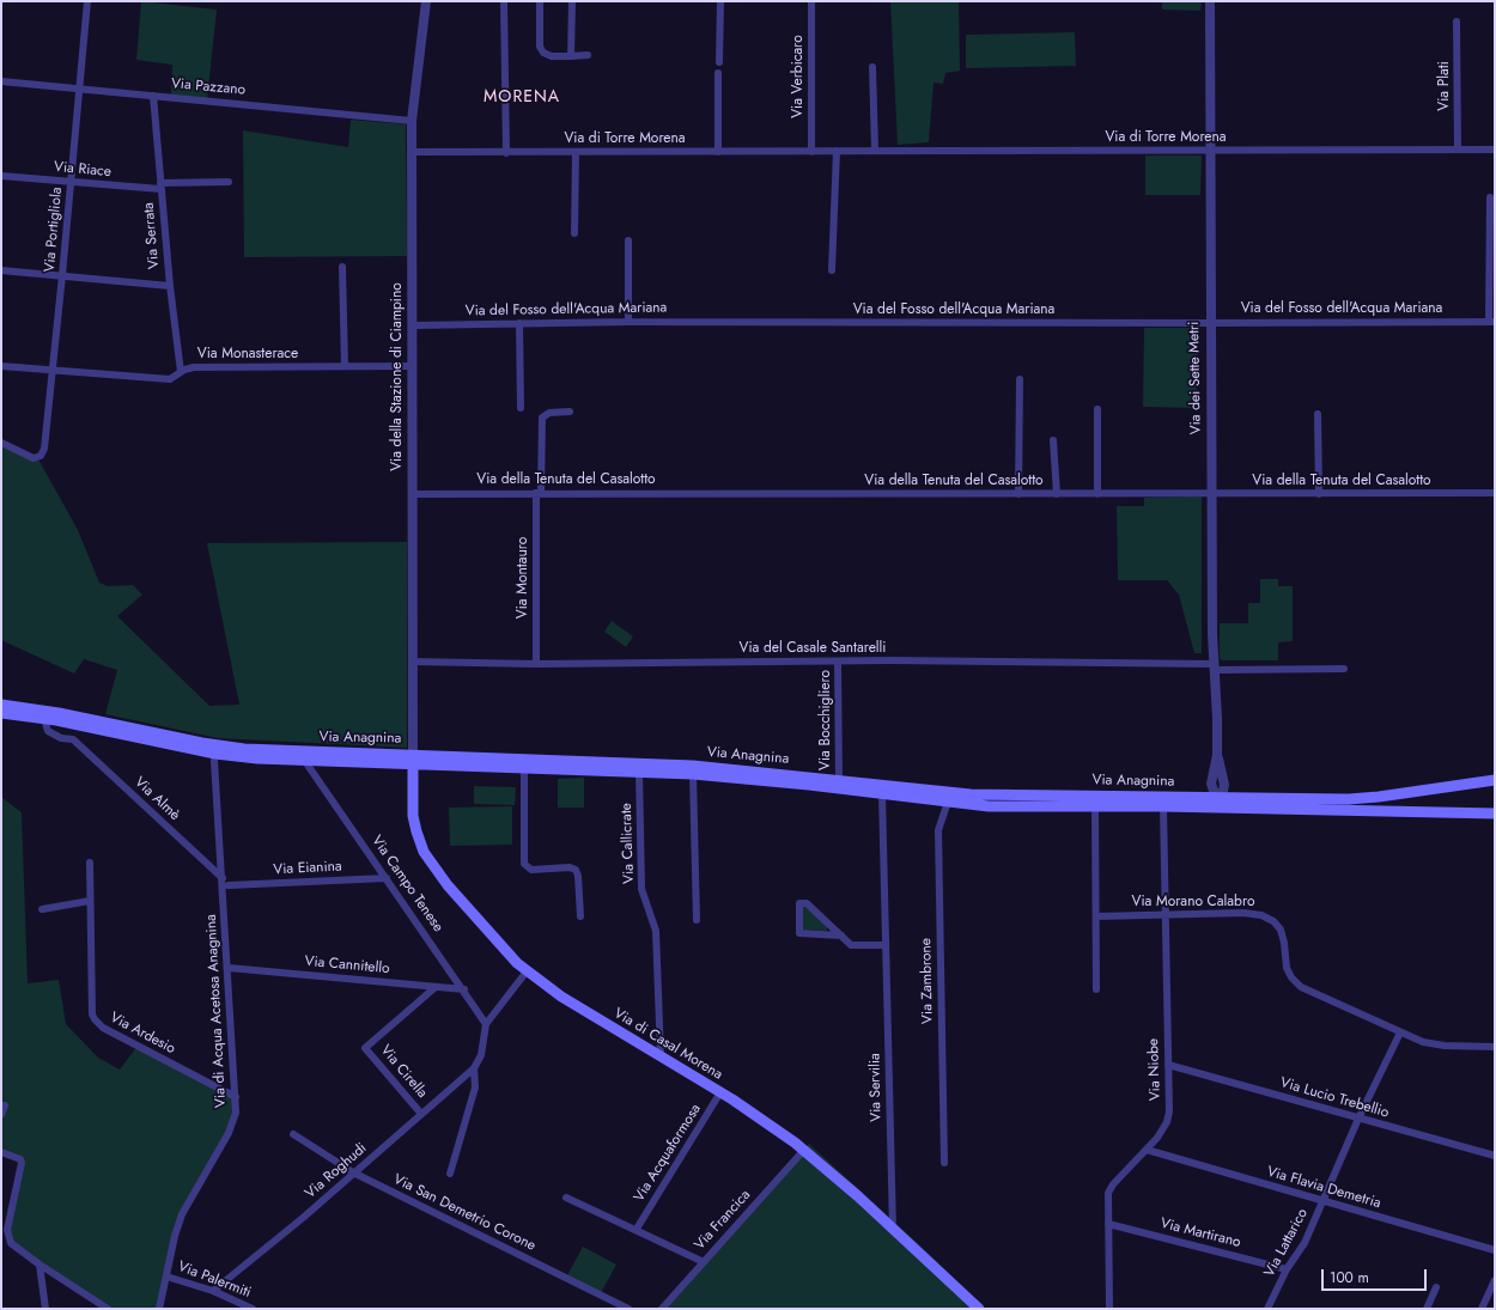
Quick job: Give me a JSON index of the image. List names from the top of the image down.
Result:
{
  "streets": {
    "main road": ["Via Anagnina", "Via di Casal Morena"],
    "street": [
      "Via Verbicaro",
      "Via Plati",
      "Via Pazzano",
      "Via di Torre Morena",
      "Via Riace",
      "Via Portigliola",
      "Via Serrata",
      "Via del Fosso dell'Acqua Mariana",
      "Via Monasterace",
      "Via della Stazione di Ciampino",
      "Via dei Sette Metri",
      "Via della Tenuta del Casalotto",
      "Via Montauro",
      "Via del Casale Santarelli",
      "Via Bocchigliero",
      "Via Almè",
      "Via Callicrate",
      "Via Eianina",
      "Via Campo Tenese",
      "Via Morano Calabro",
      "Via Cannitello",
      "Via Zambrone",
      "Via di Acqua Acetosa Anagnina",
      "Via Ardesio",
      "Via Niobe",
      "Via Cirella",
      "Via Servilia",
      "Via Lucio Trebellio",
      "Via Acquaformosa",
      "Via Roghudi",
      "Via Flavia Demetria",
      "Via San Demetrio Corone",
      "Via Francica",
      "Via Martirano",
      "Via Lattarico",
      "Via Palermiti"
    ]
  },
  "crossings": [
    ["Via Verbicaro", "Via di Torre Morena"],
    ["Via Plati", "Via di Torre Morena"],
    ["Via Pazzano", "Via Portigliola"],
    ["Via Pazzano", "Via Serrata"],
    ["Via Pazzano", "Via della Stazione di Ciampino"],
    ["Via di Torre Morena", "Via della Stazione di Ciampino"],
    ["Via di Torre Morena", "Via dei Sette Metri"],
    ["Via Riace", "Via Portigliola"],
    ["Via Riace", "Via Serrata"],
    ["Via Portigliola", "Via Monasterace"],
    ["Via Serrata", "Via Monasterace"],
    ["Via del Fosso dell'Acqua Mariana", "Via della Stazione di Ciampino"],
    ["Via del Fosso dell'Acqua Mariana", "Via dei Sette Metri"],
    ["Via Monasterace", "Via della Stazione di Ciampino"],
    ["Via della Stazione di Ciampino", "Via della Tenuta del Casalotto"],
    ["Via della Stazione di Ciampino", "Via del Casale Santarelli"],
    ["Via della Stazione di Ciampino", "Via Anagnina"],
    ["Via della Stazione di Ciampino", "Via di Casal Morena"],
    ["Via dei Sette Metri", "Via della Tenuta del Casalotto"],
    ["Via dei Sette Metri", "Via del Casale Santarelli"],
    ["Via dei Sette Metri", "Via Anagnina"],
    ["Via della Tenuta del Casalotto", "Via Montauro"],
    ["Via Montauro", "Via del Casale Santarelli"],
    ["Via del Casale Santarelli", "Via Bocchigliero"],
    ["Via Bocchigliero", "Via Anagnina"],
    ["Via Anagnina", "Via Almè"],
    ["Via Anagnina", "Via Callicrate"],
    ["Via Anagnina", "Via Campo Tenese"],
    ["Via Anagnina", "Via Zambrone"],
    ["Via Anagnina", "Via di Acqua Acetosa Anagnina"],
    ["Via Anagnina", "Via di Casal Morena"],
    ["Via Anagnina", "Via Niobe"],
    ["Via Anagnina", "Via Servilia"],
    ["Via Almè", "Via di Acqua Acetosa Anagnina"],
    ["Via Callicrate", "Via di Casal Morena"],
    ["Via Eianina", "Via Campo Tenese"],
    ["Via Campo Tenese", "Via Cannitello"],
    ["Via Campo Tenese", "Via Roghudi"],
    ["Via Morano Calabro", "Via Niobe"],
    ["Via Morano Calabro", "Via Lattarico"],
    ["Via Cannitello", "Via di Acqua Acetosa Anagnina"],
    ["Via Cannitello", "Via Cirella"],
    ["Via di Acqua Acetosa Anagnina", "Via Ardesio"],
    ["Via di Acqua Acetosa Anagnina", "Via Palermiti"],
    ["Via di Casal Morena", "Via Servilia"],
    ["Via di Casal Morena", "Via Acquaformosa"],
    ["Via di Casal Morena", "Via Roghudi"],
    ["Via di Casal Morena", "Via Francica"],
    ["Via Niobe", "Via Lucio Trebellio"],
    ["Via Niobe", "Via Flavia Demetria"],
    ["Via Niobe", "Via Martirano"],
    ["Via Cirella", "Via Roghudi"],
    ["Via Lucio Trebellio", "Via Lattarico"],
    ["Via Roghudi", "Via San Demetrio Corone"],
    ["Via Roghudi", "Via Palermiti"],
    ["Via Flavia Demetria", "Via Lattarico"],
    ["Via Martirano", "Via Lattarico"]
  ],
  "districts": ["MORENA"],
  "scale_bar": "100 m"
}
